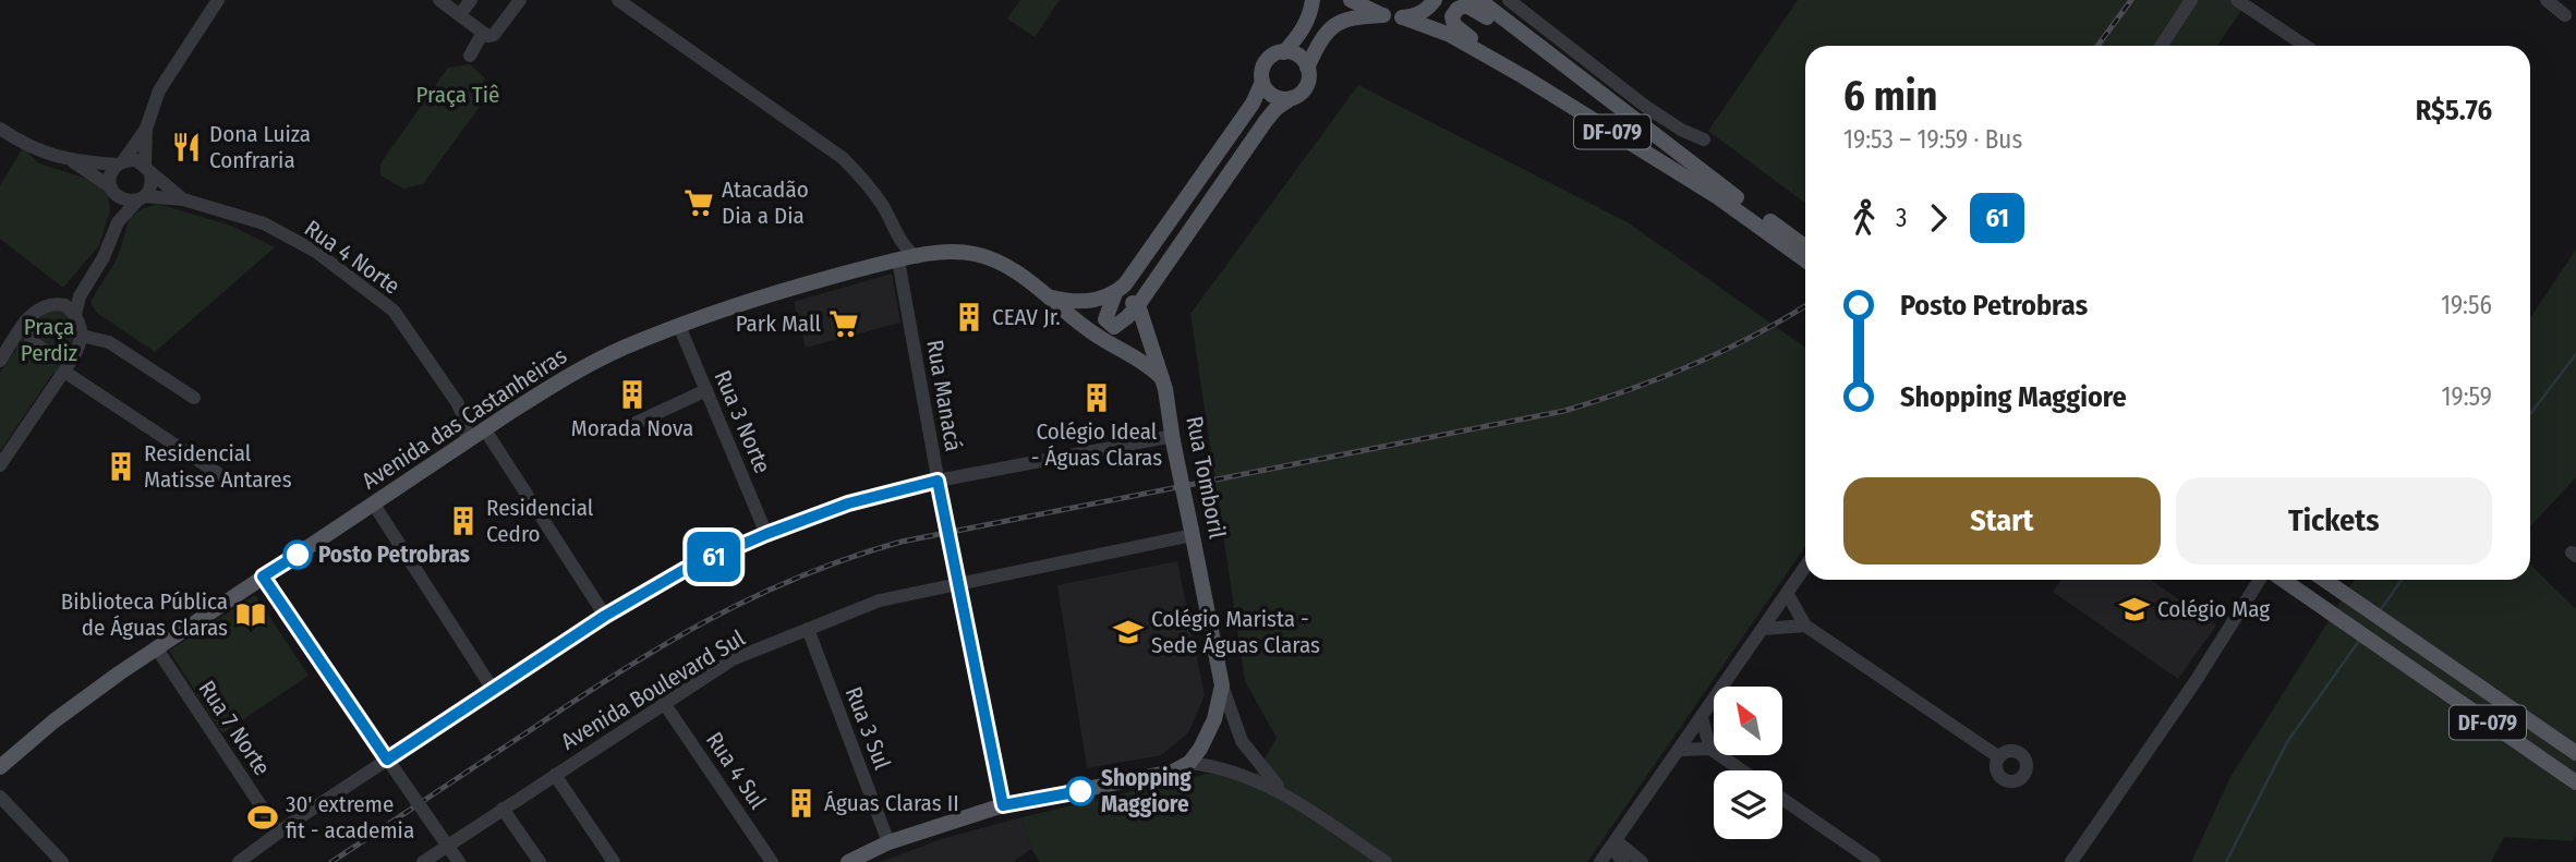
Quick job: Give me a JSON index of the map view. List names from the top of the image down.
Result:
{
  "streets": {
    "main road": ["DF-079", "Avenida das Castanheiras", "Rua Tomboril"],
    "street": [
      "Rua 4 Norte",
      "Rua Manacá",
      "Rua 3 Norte",
      "Avenida Boulevard Sul",
      "Rua 7 Norte",
      "Rua 3 Sul",
      "Rua 4 Sul"
    ]
  },
  "crossings": [
    ["Rua 4 Norte", "Avenida das Castanheiras"],
    ["Rua Manacá", "Avenida das Castanheiras"],
    ["Rua Manacá", "Avenida Boulevard Sul"],
    ["Avenida das Castanheiras", "Rua 3 Norte"],
    ["Avenida das Castanheiras", "Rua Tomboril"],
    ["Avenida das Castanheiras", "Rua 7 Norte"],
    ["Rua Tomboril", "Avenida Boulevard Sul"],
    ["Avenida Boulevard Sul", "Rua 3 Sul"],
    ["Avenida Boulevard Sul", "Rua 4 Sul"]
  ],
  "parks": ["Praça Tiê", "Praça Perdiz"],
  "places": {
    "restaurant": ["Dona Luiza Confraria"],
    "supermarket": ["Atacadão Dia a Dia", "Park Mall"],
    "building": [
      "CEAV Jr.",
      "Morada Nova",
      "Colégio Ideal - Águas Claras",
      "Residencial Matisse Antares",
      "Residencial Cedro",
      "Águas Claras II"
    ],
    "other": ["Posto Petrobras", "Shopping Maggiore"],
    "school or university": ["Colégio Mag", "Colégio Marista - Sede Águas Claras"],
    "library": ["Biblioteca Pública de Águas Claras"],
    "sports": ["30' extreme fit - academia"]
  },
  "lines": ["bus line 61"],
  "north": "top left",
  "page": {
    "on_map": "61",
    "heading": ["6 min", "19:53 – 19:59 · Bus", "R$5.76"],
    "legs": ["3", "61"],
    "list": [
      {
        "name": "Posto Petrobras",
        "value": "19:56"
      },
      {
        "name": "Shopping Maggiore",
        "value": "19:59"
      }
    ],
    "buttons": ["Start", "Tickets"]
  }
}
